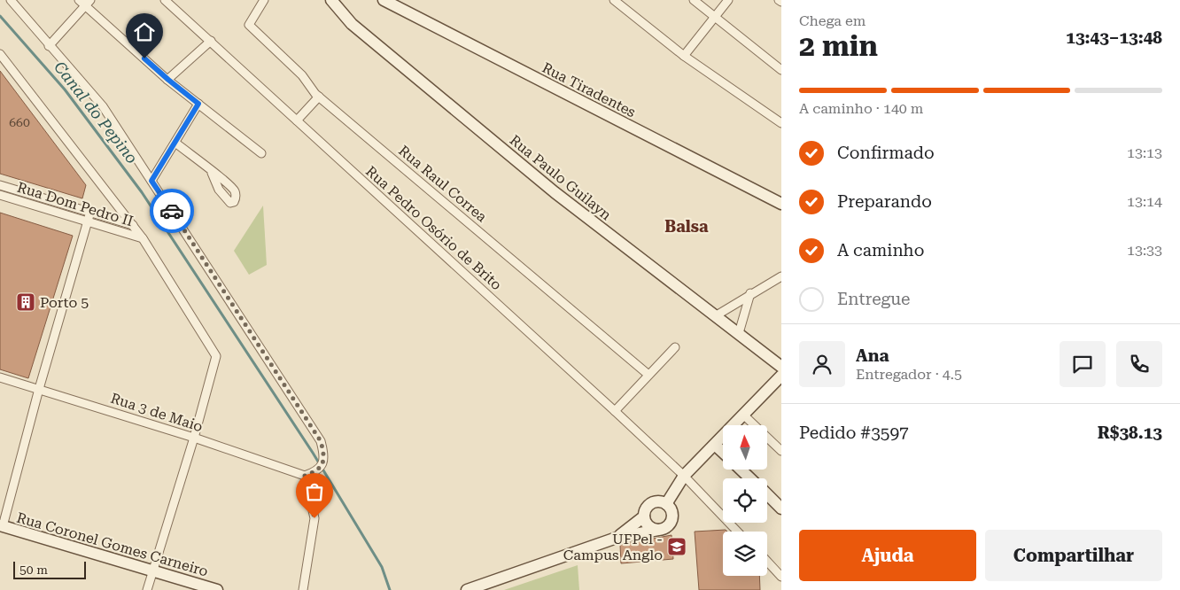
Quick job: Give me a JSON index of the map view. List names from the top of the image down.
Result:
{
  "streets": {
    "street": [
      "Rua Tiradentes",
      "Rua Paulo Guilayn",
      "Rua Raul Correa",
      "Rua Dom Pedro II",
      "Rua Pedro Osório de Brito",
      "Rua 3 de Maio",
      "Rua Coronel Gomes Carneiro"
    ]
  },
  "districts": ["Balsa"],
  "water": ["Canal do Pepino"],
  "places": {
    "building": ["Porto 5"],
    "school or university": ["UFPel - Campus Anglo"]
  },
  "house_numbers": ["660"],
  "scale_bar": "50 m",
  "north": "top",
  "page": {
    "heading": ["2 min", "Chega em", "13:43–13:48"],
    "panel": [
      "Ana",
      "Entregador · 4.5",
      "Pedido #3597",
      "R$38.13"
    ],
    "bar": "A caminho · 140 m",
    "list": [
      ["Confirmado", "13:13"],
      ["Preparando", "13:14"],
      ["A caminho", "13:33"],
      "Entregue"
    ],
    "buttons": ["Ajuda", "Compartilhar"],
    "scale": "50 m"
  }
}
